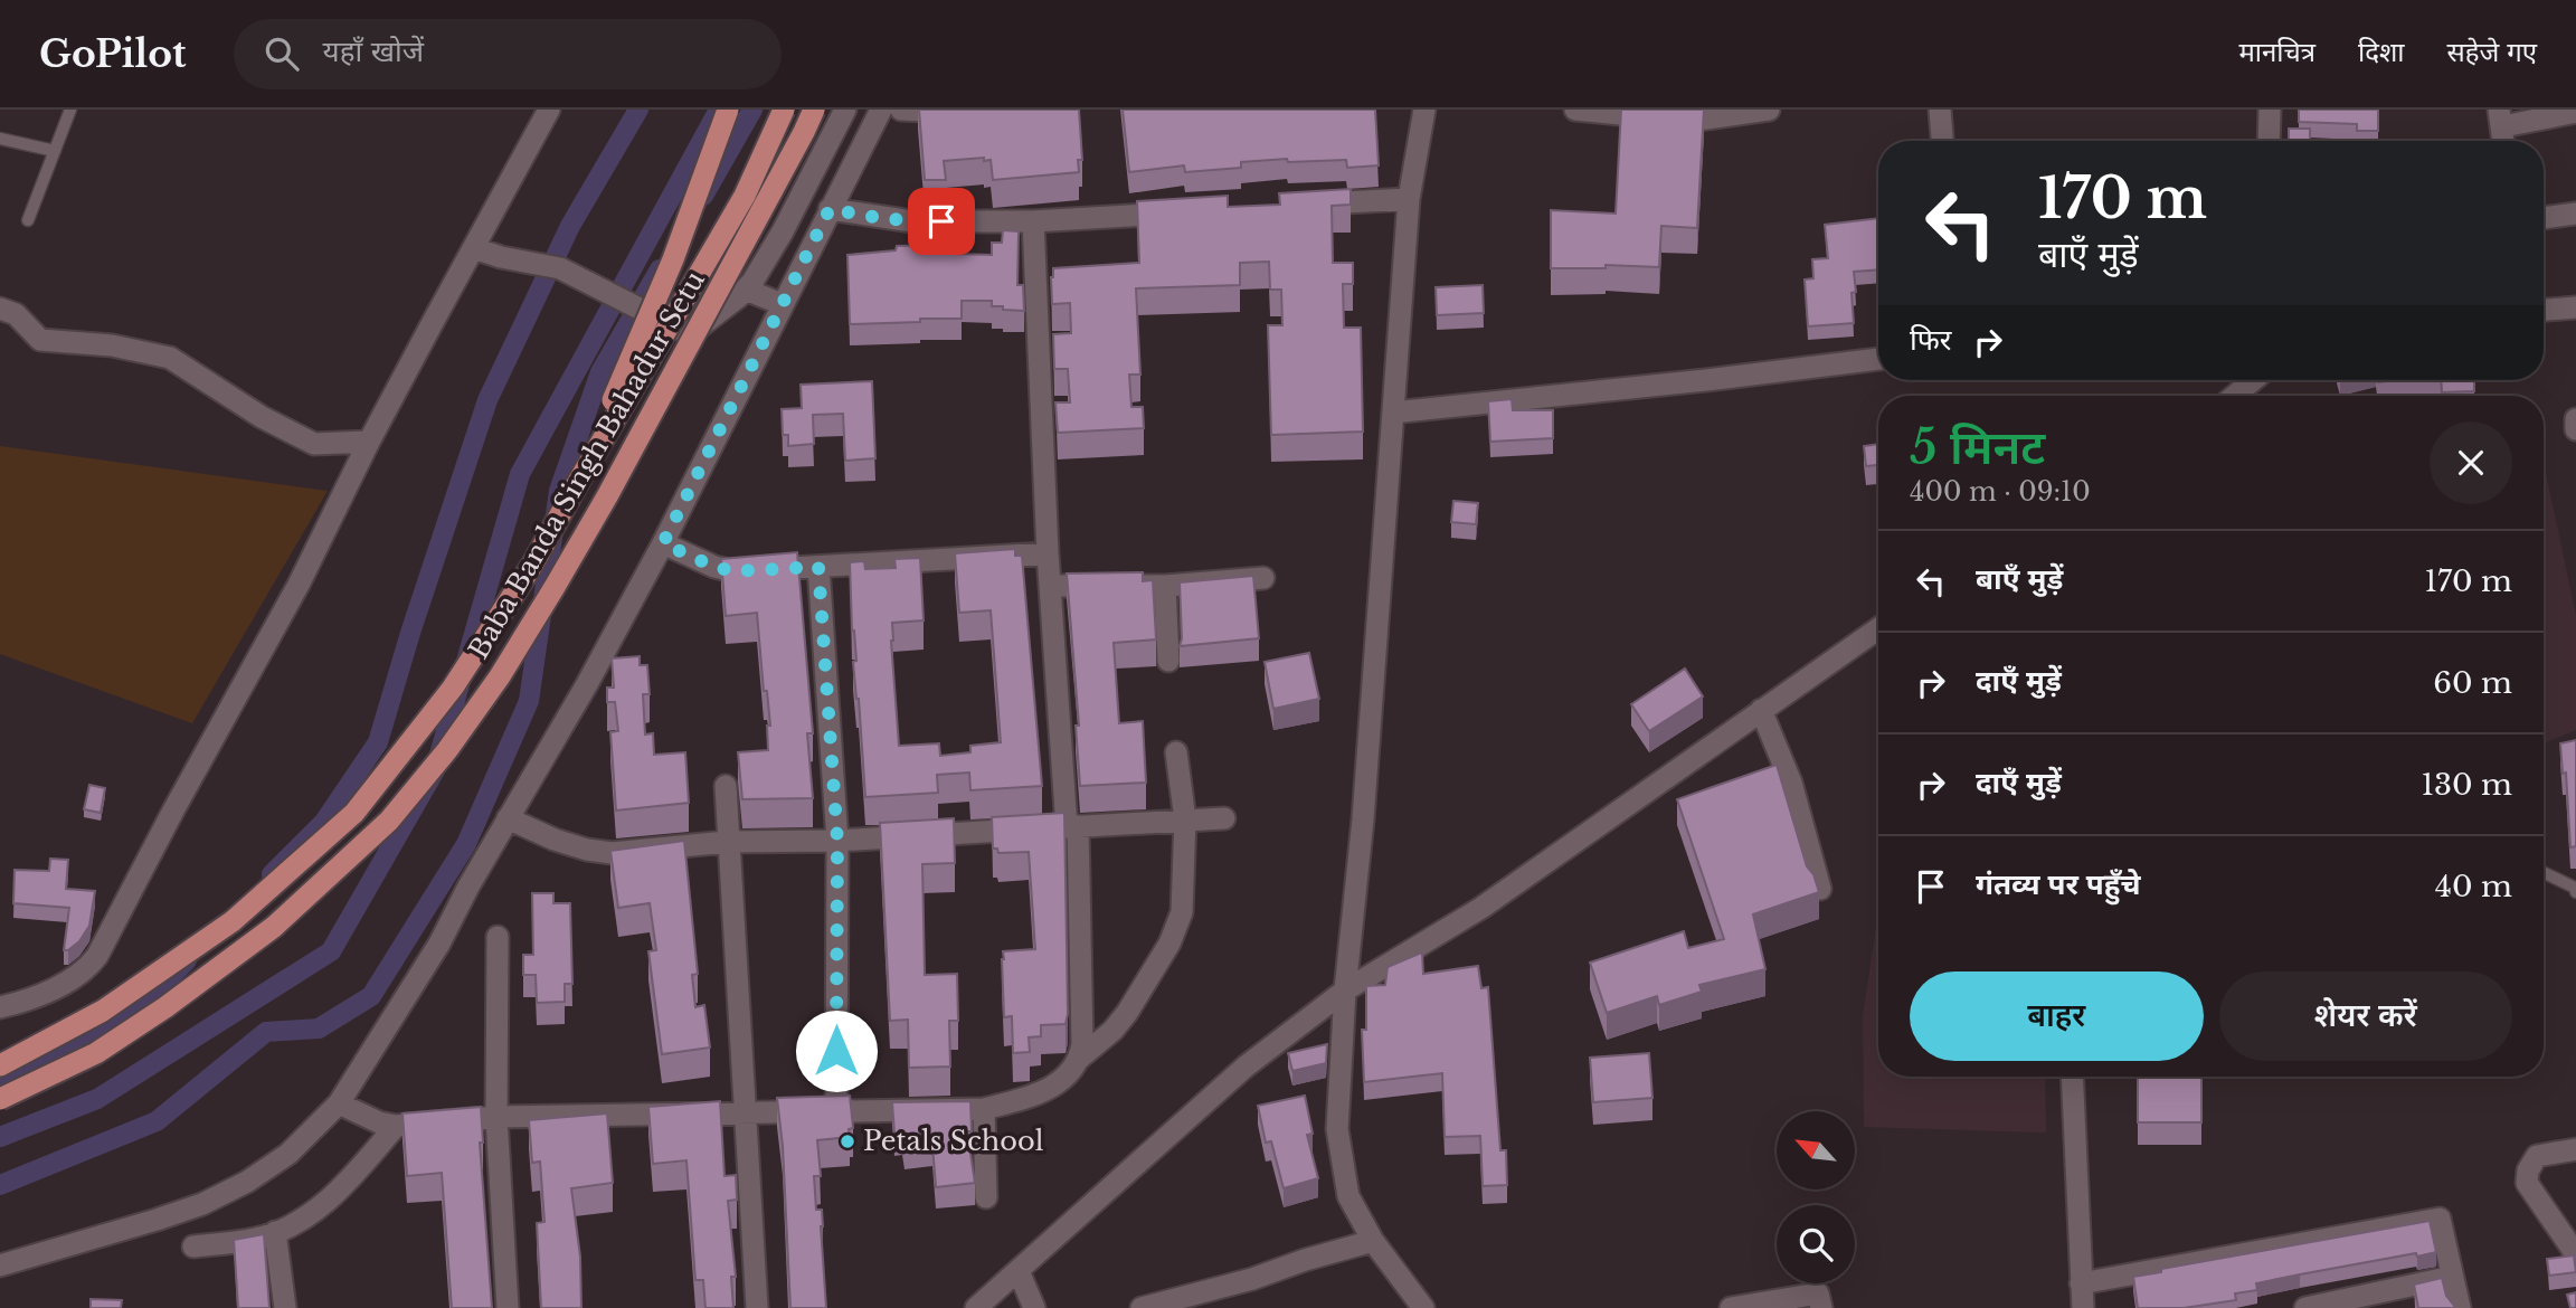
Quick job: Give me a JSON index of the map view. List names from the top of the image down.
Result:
{
  "streets": {
    "highway": ["Baba Banda Singh Bahadur Setu"]
  },
  "places": ["Petals School"],
  "north": "top left",
  "page": {
    "header": "GoPilot",
    "search": "यहाँ खोजें",
    "nav": ["मानचित्र", "दिशा", "सहेजे गए"],
    "turn": ["170 m", "बाएँ मुड़ें"],
    "then": "फिर",
    "heading": ["5 मिनट", "400 m · 09:10"],
    "list": [
      {
        "name": "बाएँ मुड़ें",
        "value": "170 m"
      },
      {
        "name": "दाएँ मुड़ें",
        "value": "60 m"
      },
      {
        "name": "दाएँ मुड़ें",
        "value": "130 m"
      },
      {
        "name": "गंतव्य पर पहुँचे",
        "value": "40 m"
      }
    ],
    "buttons": ["बाहर", "शेयर करें"]
  }
}
